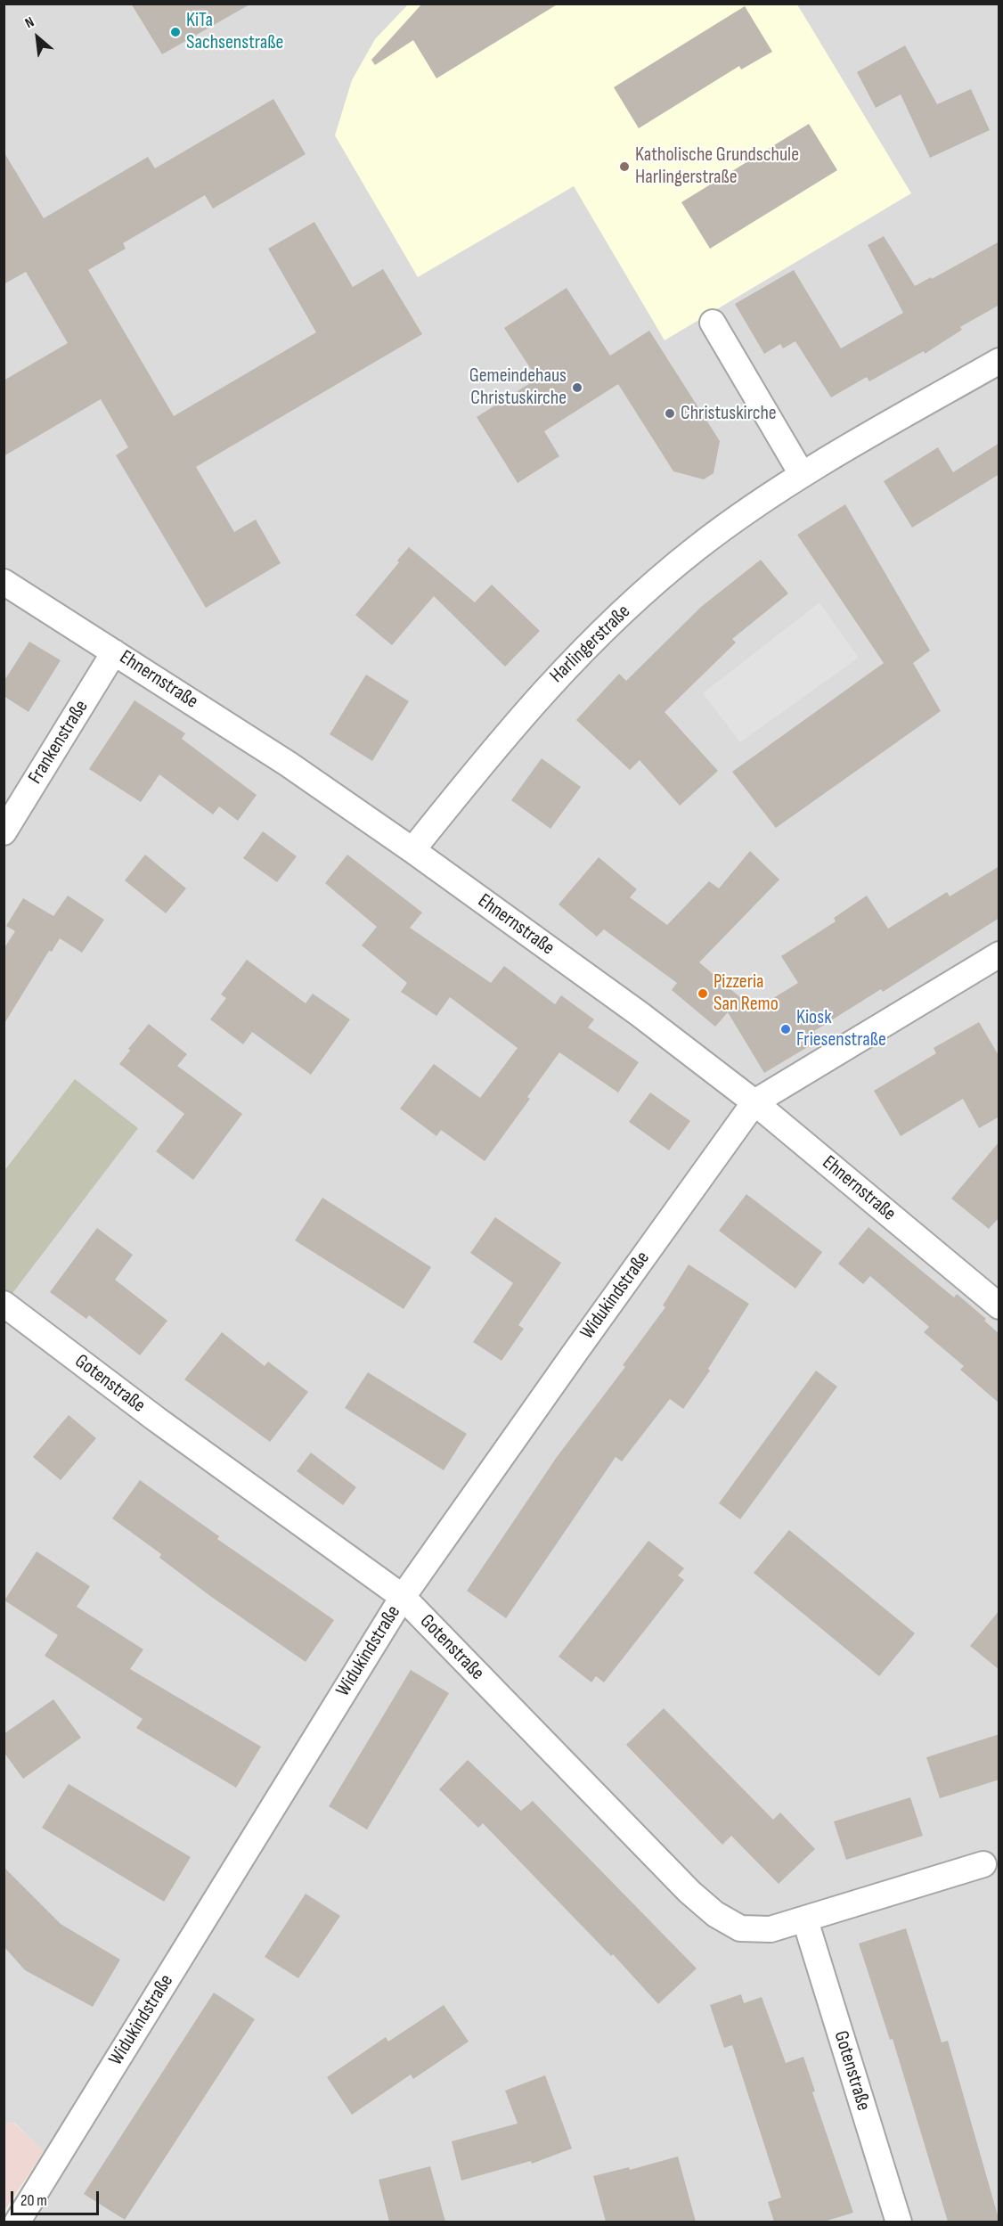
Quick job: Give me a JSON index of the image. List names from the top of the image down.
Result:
{
  "streets": {
    "street": [
      "Harlingerstraße",
      "Ehnernstraße",
      "Frankenstraße",
      "Widukindstraße",
      "Gotenstraße"
    ]
  },
  "crossings": [
    ["Harlingerstraße", "Ehnernstraße"],
    ["Ehnernstraße", "Frankenstraße"],
    ["Ehnernstraße", "Widukindstraße"],
    ["Widukindstraße", "Gotenstraße"]
  ],
  "places": [
    "KiTa Sachsenstraße",
    "Katholische Grundschule Harlingerstraße",
    "Gemeindehaus Christuskirche",
    "Christuskirche",
    "Pizzeria San Remo",
    "Kiosk Friesenstraße"
  ],
  "scale_bar": "20 m",
  "north": "top left"
}
